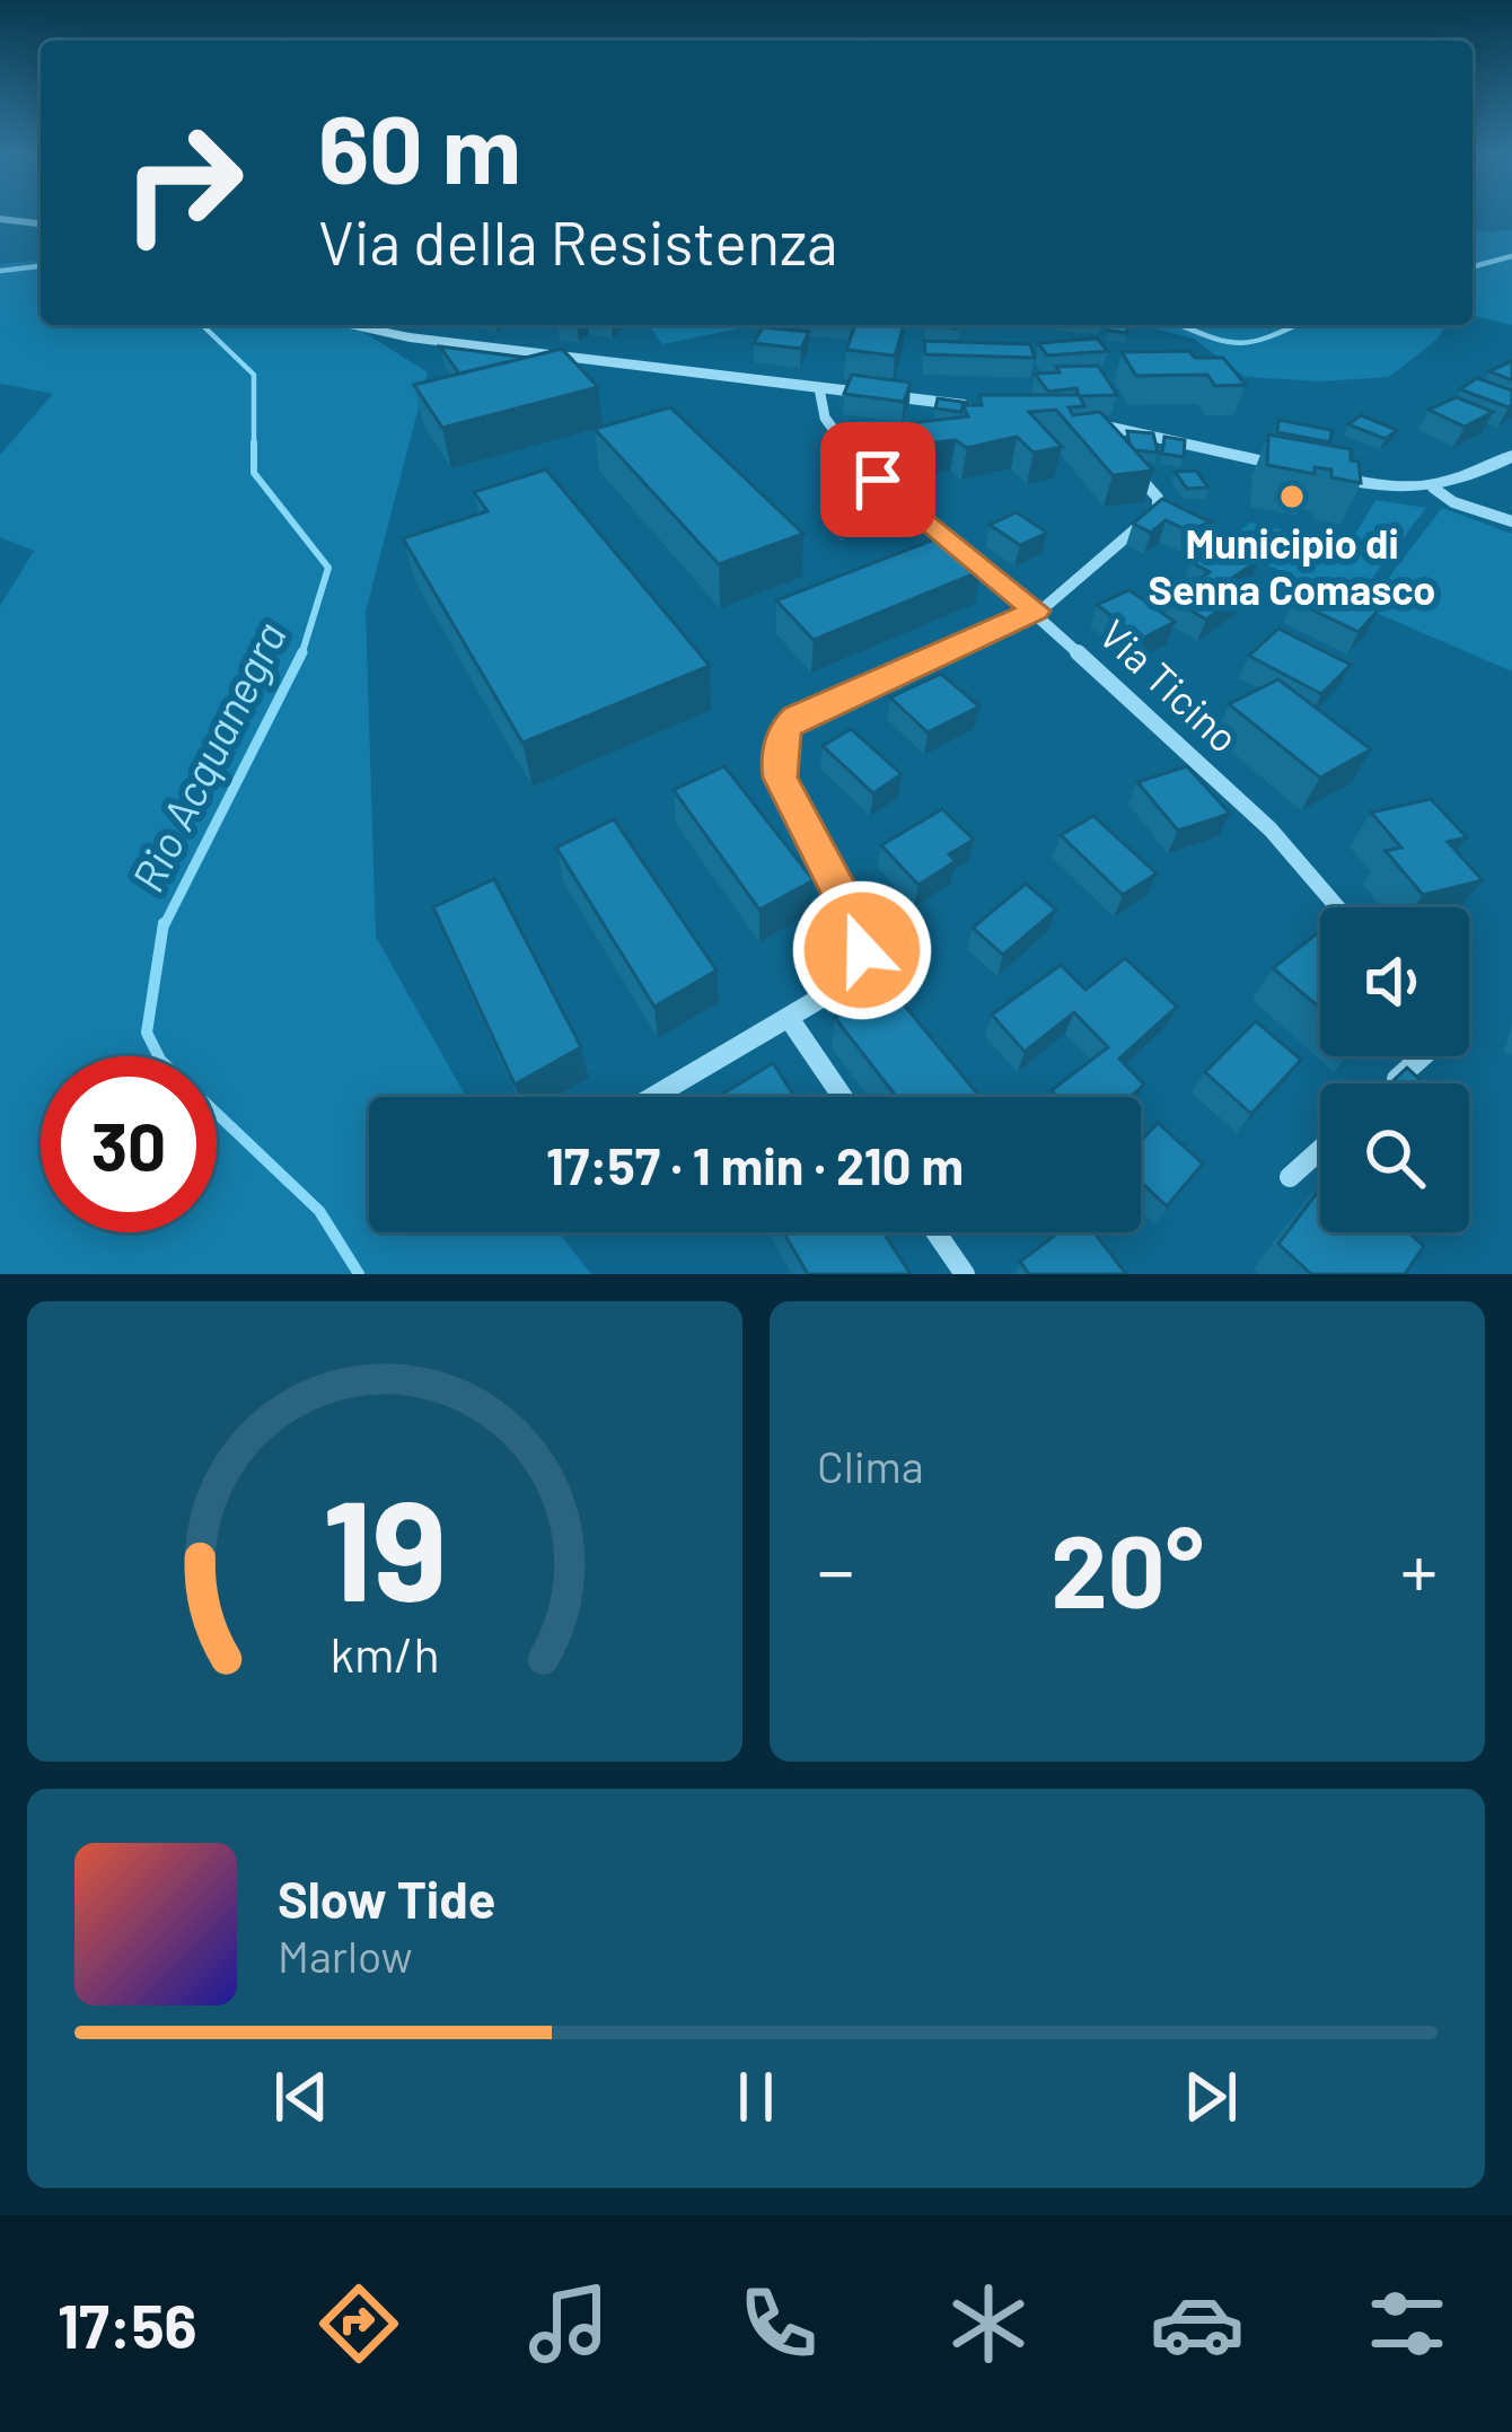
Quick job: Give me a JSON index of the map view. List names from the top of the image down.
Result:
{
  "streets": {
    "street": ["Via Ticino"]
  },
  "water": ["Rio Acquanegra"],
  "places": ["Municipio di Senna Comasco"],
  "page": {
    "turn": ["60 m", "Via della Resistenza"],
    "limit": "30",
    "trip": "17:57 · 1 min · 210 m",
    "tile": "Clima",
    "heat": ["−", "20°", "+"],
    "song": ["Slow Tide", "Marlow"],
    "tabs": "17:56",
    "gauge": ["19", "km/h"]
  }
}
